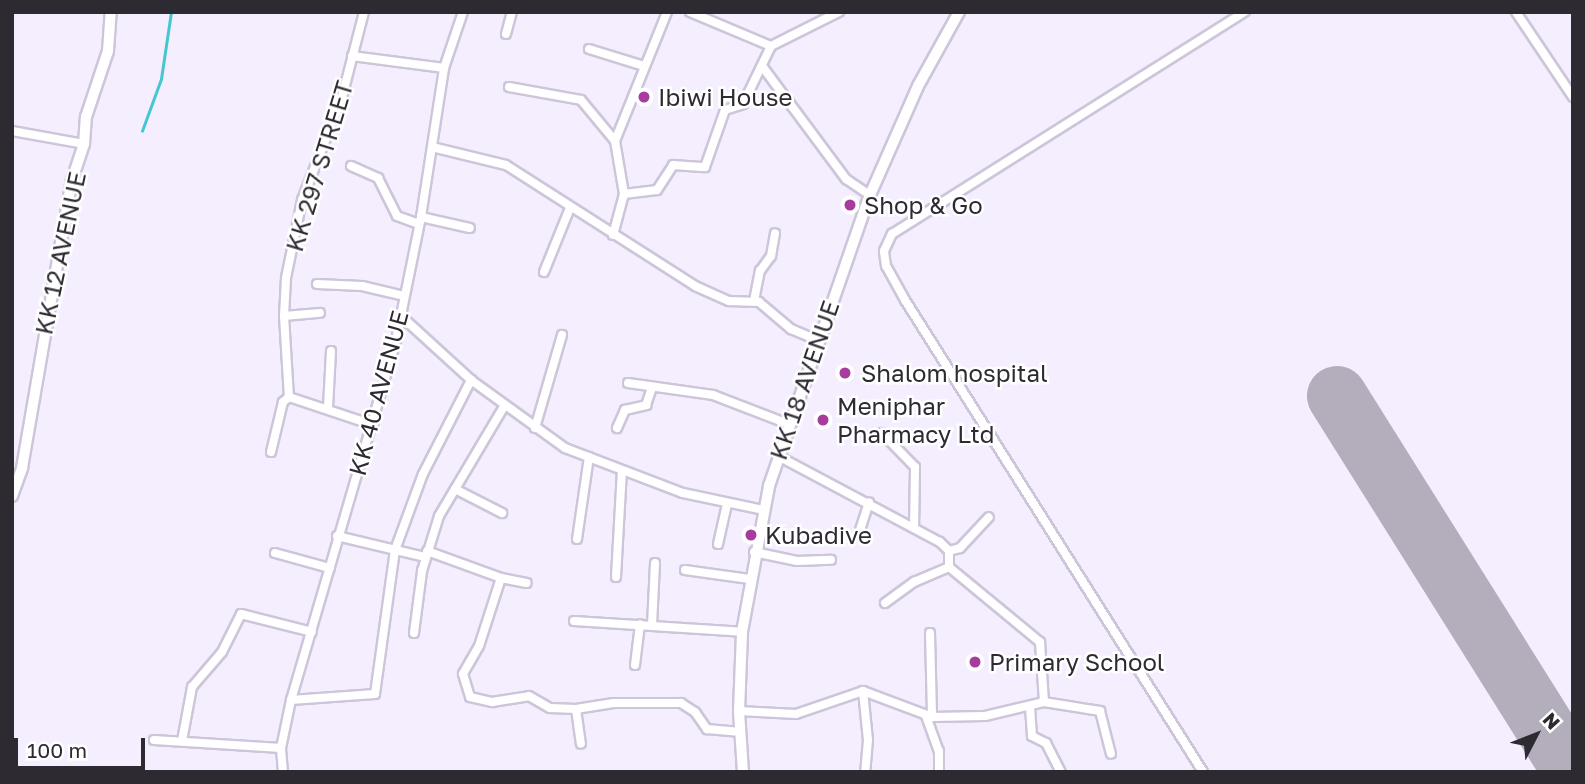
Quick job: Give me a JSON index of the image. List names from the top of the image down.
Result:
{
  "streets": {
    "main road": ["KK 12 AVENUE", "KK 18 AVENUE"],
    "street": ["KK 297 STREET", "KK 40 AVENUE"]
  },
  "places": [
    "Ibiwi House",
    "Shop & Go",
    "Shalom hospital",
    "Meniphar Pharmacy Ltd",
    "Kubadive",
    "Primary School"
  ],
  "scale_bar": "100 m",
  "north": "top right"
}
